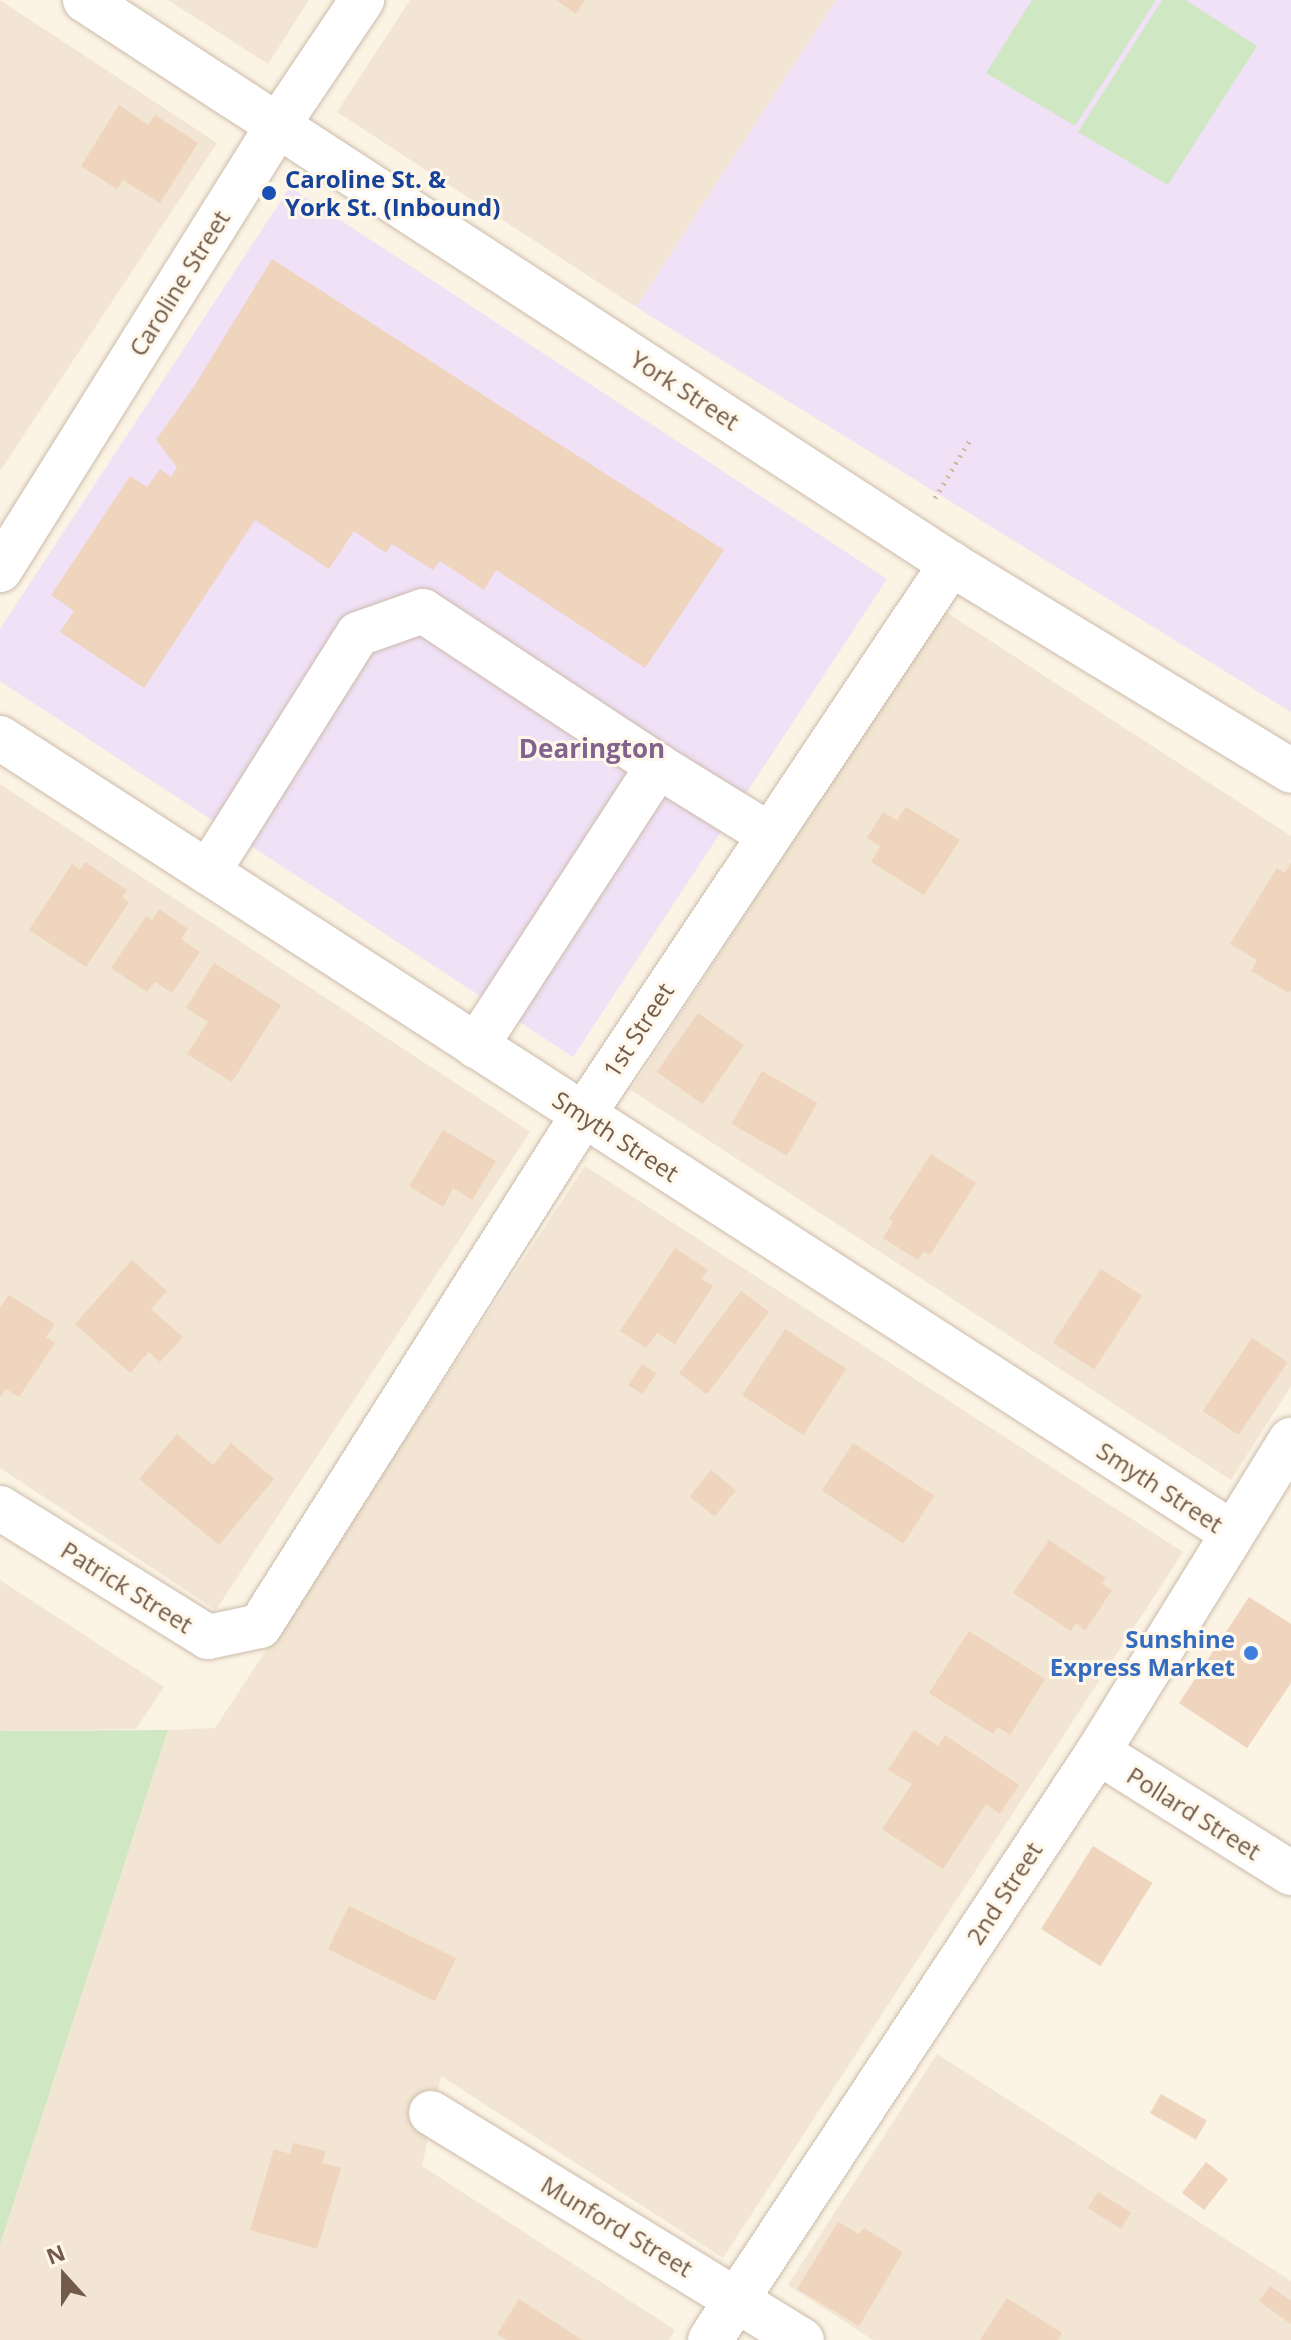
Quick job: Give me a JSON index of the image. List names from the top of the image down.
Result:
{
  "streets": {
    "street": [
      "Caroline Street",
      "York Street",
      "1st Street",
      "Smyth Street",
      "Patrick Street",
      "Pollard Street",
      "2nd Street",
      "Munford Street"
    ]
  },
  "crossings": [
    ["Caroline Street", "York Street"],
    ["York Street", "1st Street"],
    ["1st Street", "Smyth Street"],
    ["1st Street", "Patrick Street"],
    ["Smyth Street", "2nd Street"],
    ["Pollard Street", "2nd Street"],
    ["2nd Street", "Munford Street"]
  ],
  "districts": ["Dearington"],
  "places": ["Caroline St. & York St. (Inbound)", "Sunshine Express Market"],
  "north": "top"
}
